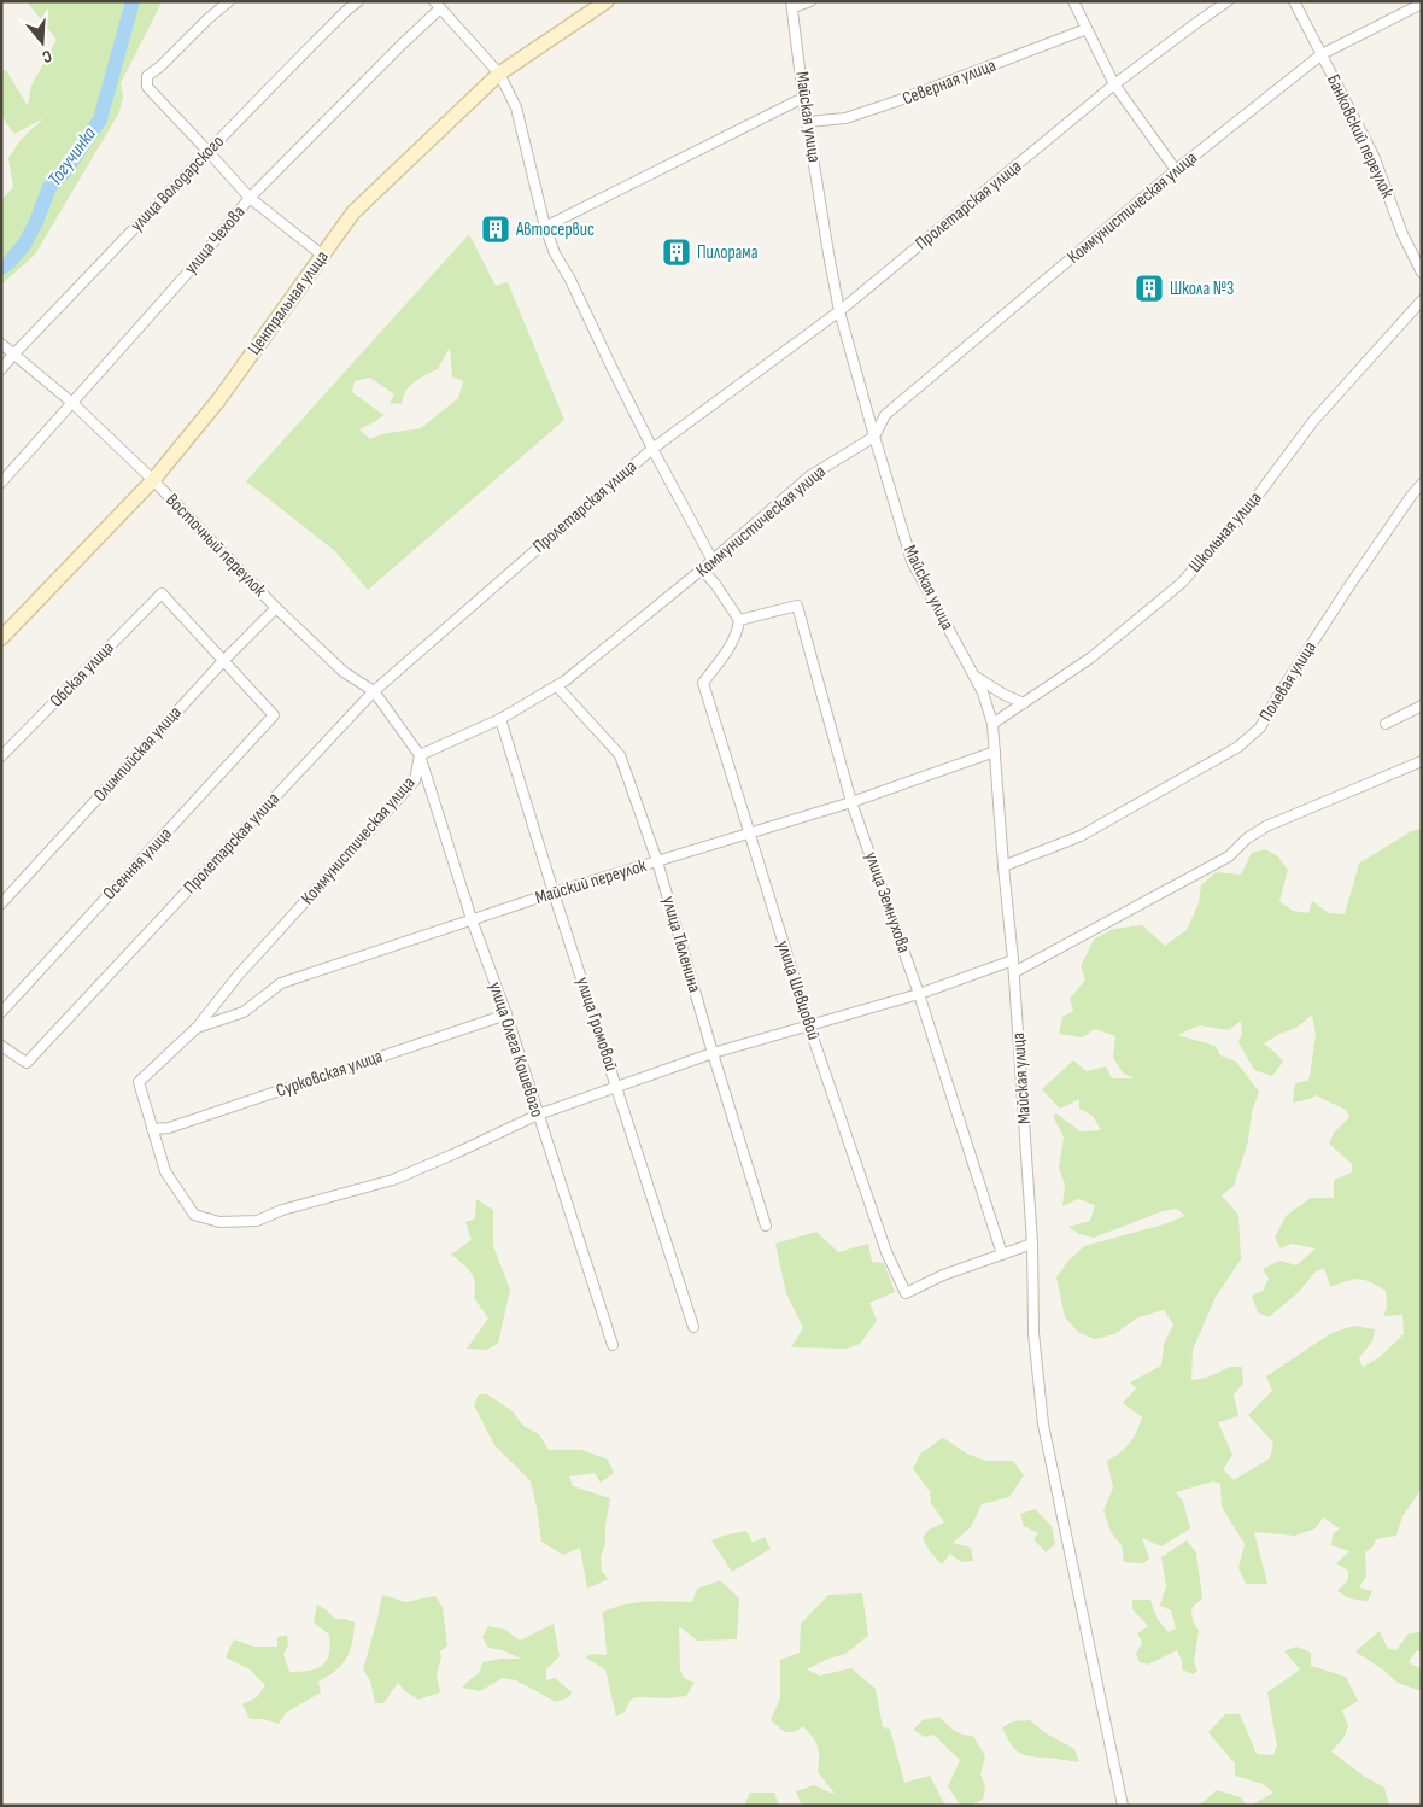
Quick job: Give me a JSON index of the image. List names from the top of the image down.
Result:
{
  "streets": {
    "main road": ["Центральная улица"],
    "street": [
      "Северная улица",
      "Майская улица",
      "Банковский переулок",
      "улица Володарского",
      "Пролетарская улица",
      "Коммунистическая улица",
      "улица Чехова",
      "Школьная улица",
      "Восточный переулок",
      "Обская улица",
      "Полевая улица",
      "Олимпийская улица",
      "Осенняя улица",
      "Майский переулок",
      "улица Земнухова",
      "улица Тюленина",
      "улица Шевцовой",
      "улица Громовой",
      "улица Олега Кошевого",
      "Сурковская улица"
    ]
  },
  "crossings": [
    ["Северная улица", "Майская улица"],
    ["Майская улица", "Пролетарская улица"],
    ["Майская улица", "Коммунистическая улица"],
    ["Майская улица", "Школьная улица"],
    ["Майская улица", "Полевая улица"],
    ["Майская улица", "Майский переулок"],
    ["Банковский переулок", "Коммунистическая улица"],
    ["улица Володарского", "Восточный переулок"],
    ["Пролетарская улица", "Восточный переулок"],
    ["Коммунистическая улица", "Восточный переулок"],
    ["Коммунистическая улица", "Майский переулок"],
    ["Коммунистическая улица", "улица Тюленина"],
    ["Коммунистическая улица", "улица Громовой"],
    ["Коммунистическая улица", "улица Олега Кошевого"],
    ["Коммунистическая улица", "Сурковская улица"],
    ["улица Чехова", "Восточный переулок"],
    ["Центральная улица", "Восточный переулок"],
    ["Восточный переулок", "Олимпийская улица"],
    ["Восточный переулок", "улица Олега Кошевого"],
    ["Обская улица", "Олимпийская улица"],
    ["Обская улица", "Осенняя улица"],
    ["Олимпийская улица", "Осенняя улица"],
    ["Майский переулок", "улица Земнухова"],
    ["Майский переулок", "улица Тюленина"],
    ["Майский переулок", "улица Шевцовой"],
    ["Майский переулок", "улица Громовой"],
    ["Майский переулок", "улица Олега Кошевого"],
    ["улица Земнухова", "улица Шевцовой"],
    ["улица Олега Кошевого", "Сурковская улица"]
  ],
  "water": ["Тогучинка"],
  "places": {
    "building": ["Автосервис", "Пилорама", "Школа №3"]
  },
  "north": "bottom"
}
